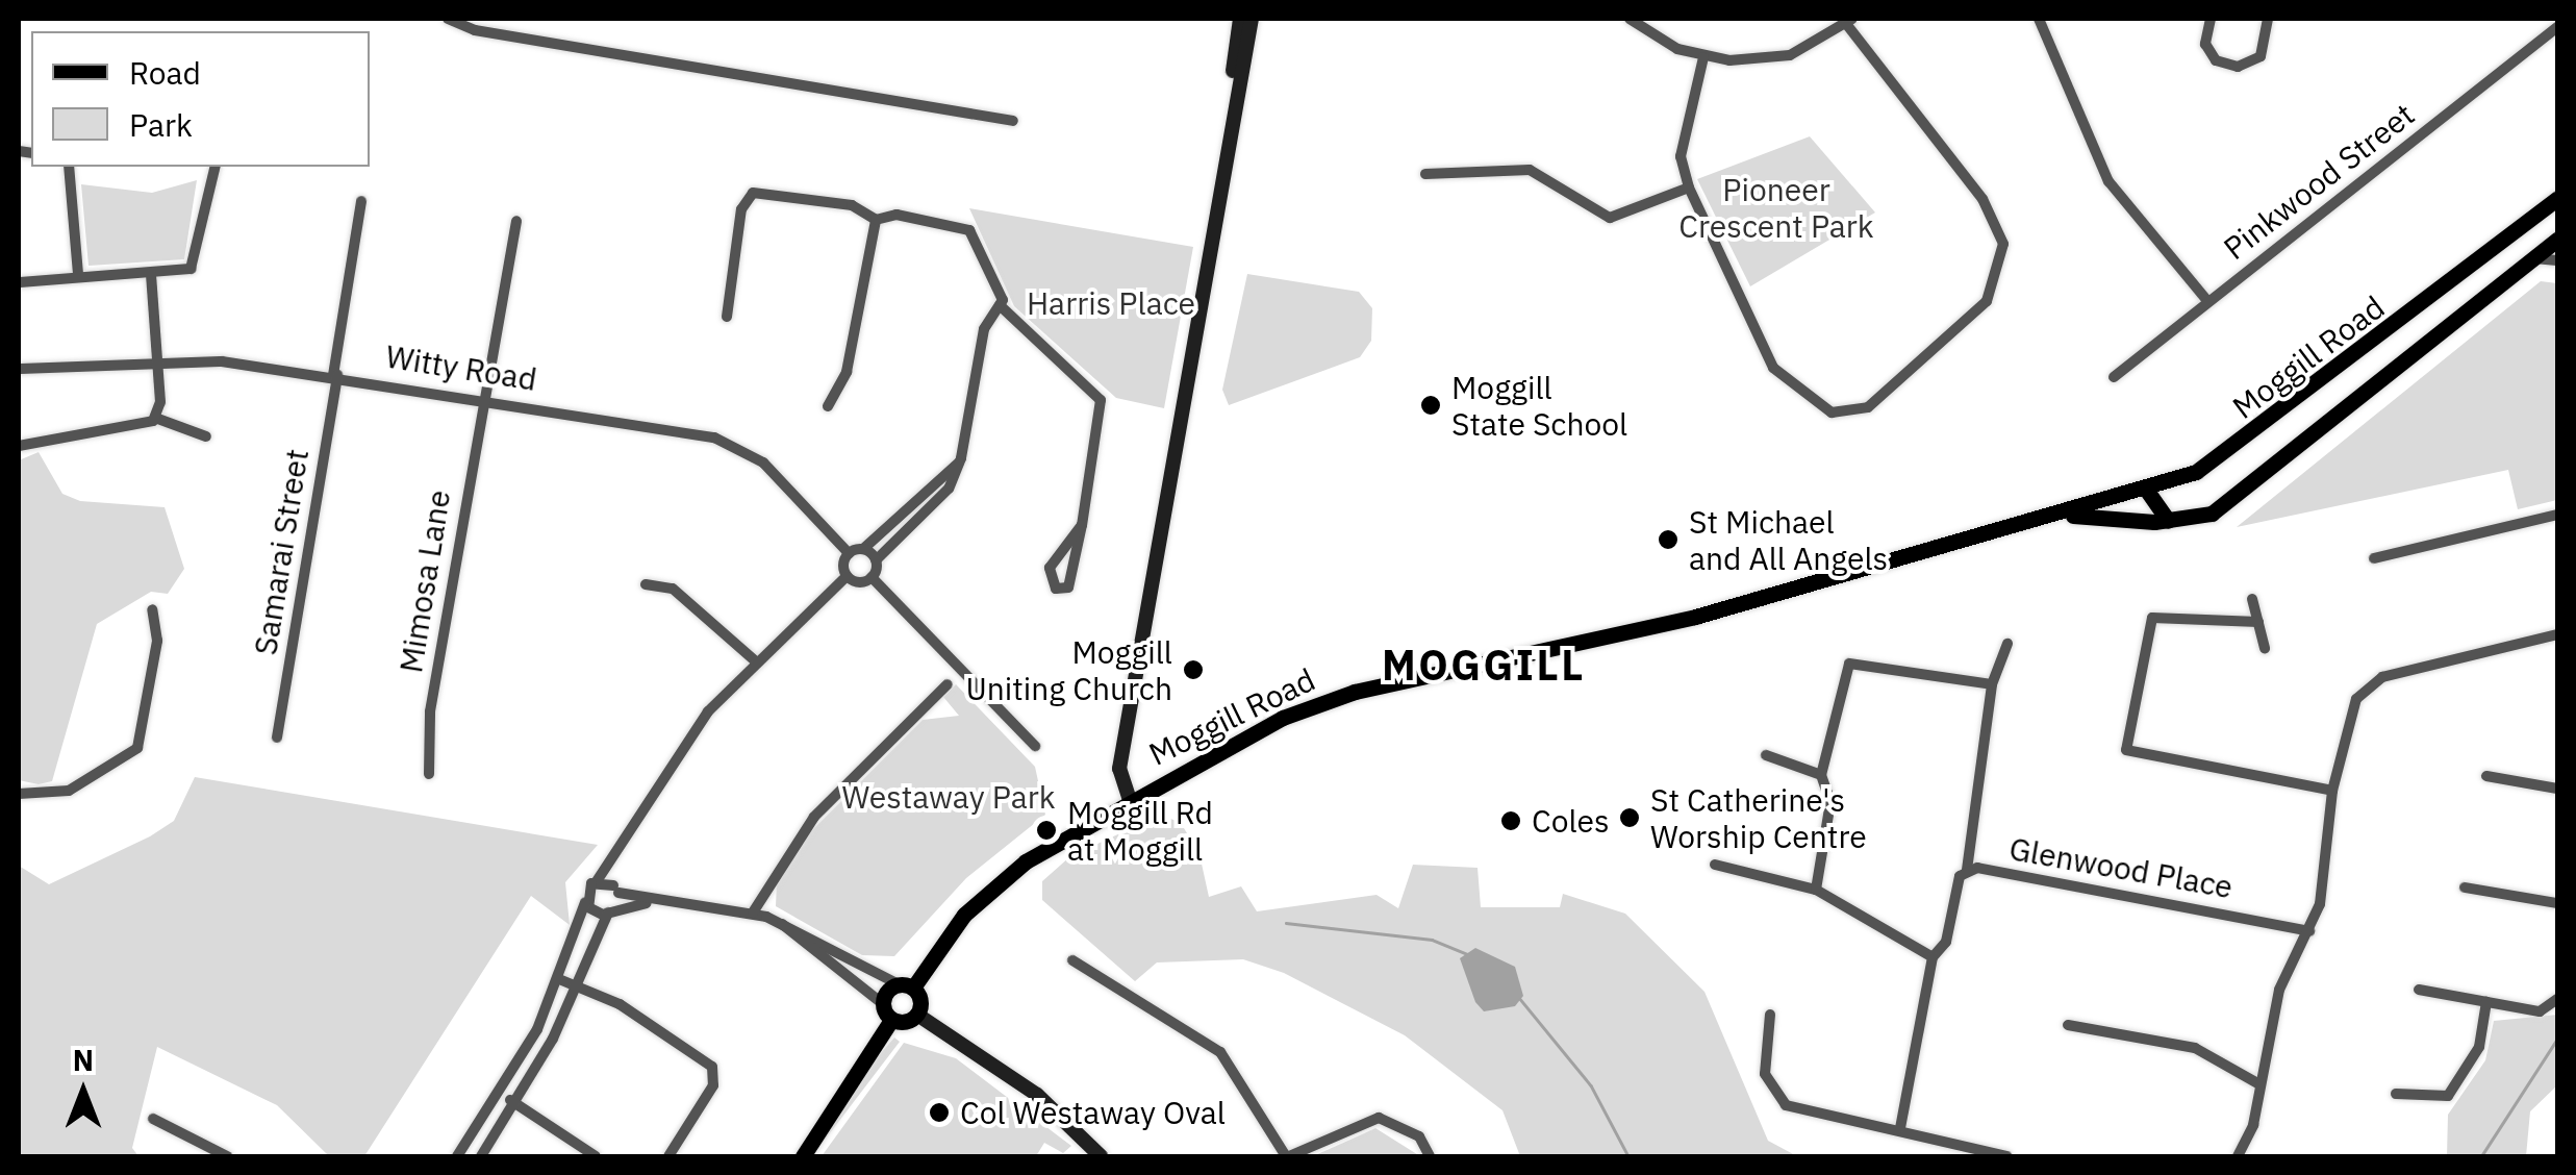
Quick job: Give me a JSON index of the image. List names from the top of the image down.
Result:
{
  "streets": {
    "main road": ["Moggill Road"],
    "street": [
      "Pinkwood Street",
      "Witty Road",
      "Samarai Street",
      "Mimosa Lane",
      "Glenwood Place"
    ]
  },
  "crossings": [
    ["Witty Road", "Samarai Street"],
    ["Witty Road", "Mimosa Lane"]
  ],
  "districts": ["MOGGILL"],
  "parks": ["Pioneer Crescent Park", "Harris Place", "Westaway Park"],
  "places": [
    "Moggill State School",
    "St Michael and All Angels",
    "Moggill Uniting Church",
    "St Catherine's Worship Centre",
    "Coles",
    "Moggill Rd at Moggill",
    "Col Westaway Oval"
  ],
  "legend": ["Road", "Park"],
  "north": "top"
}
